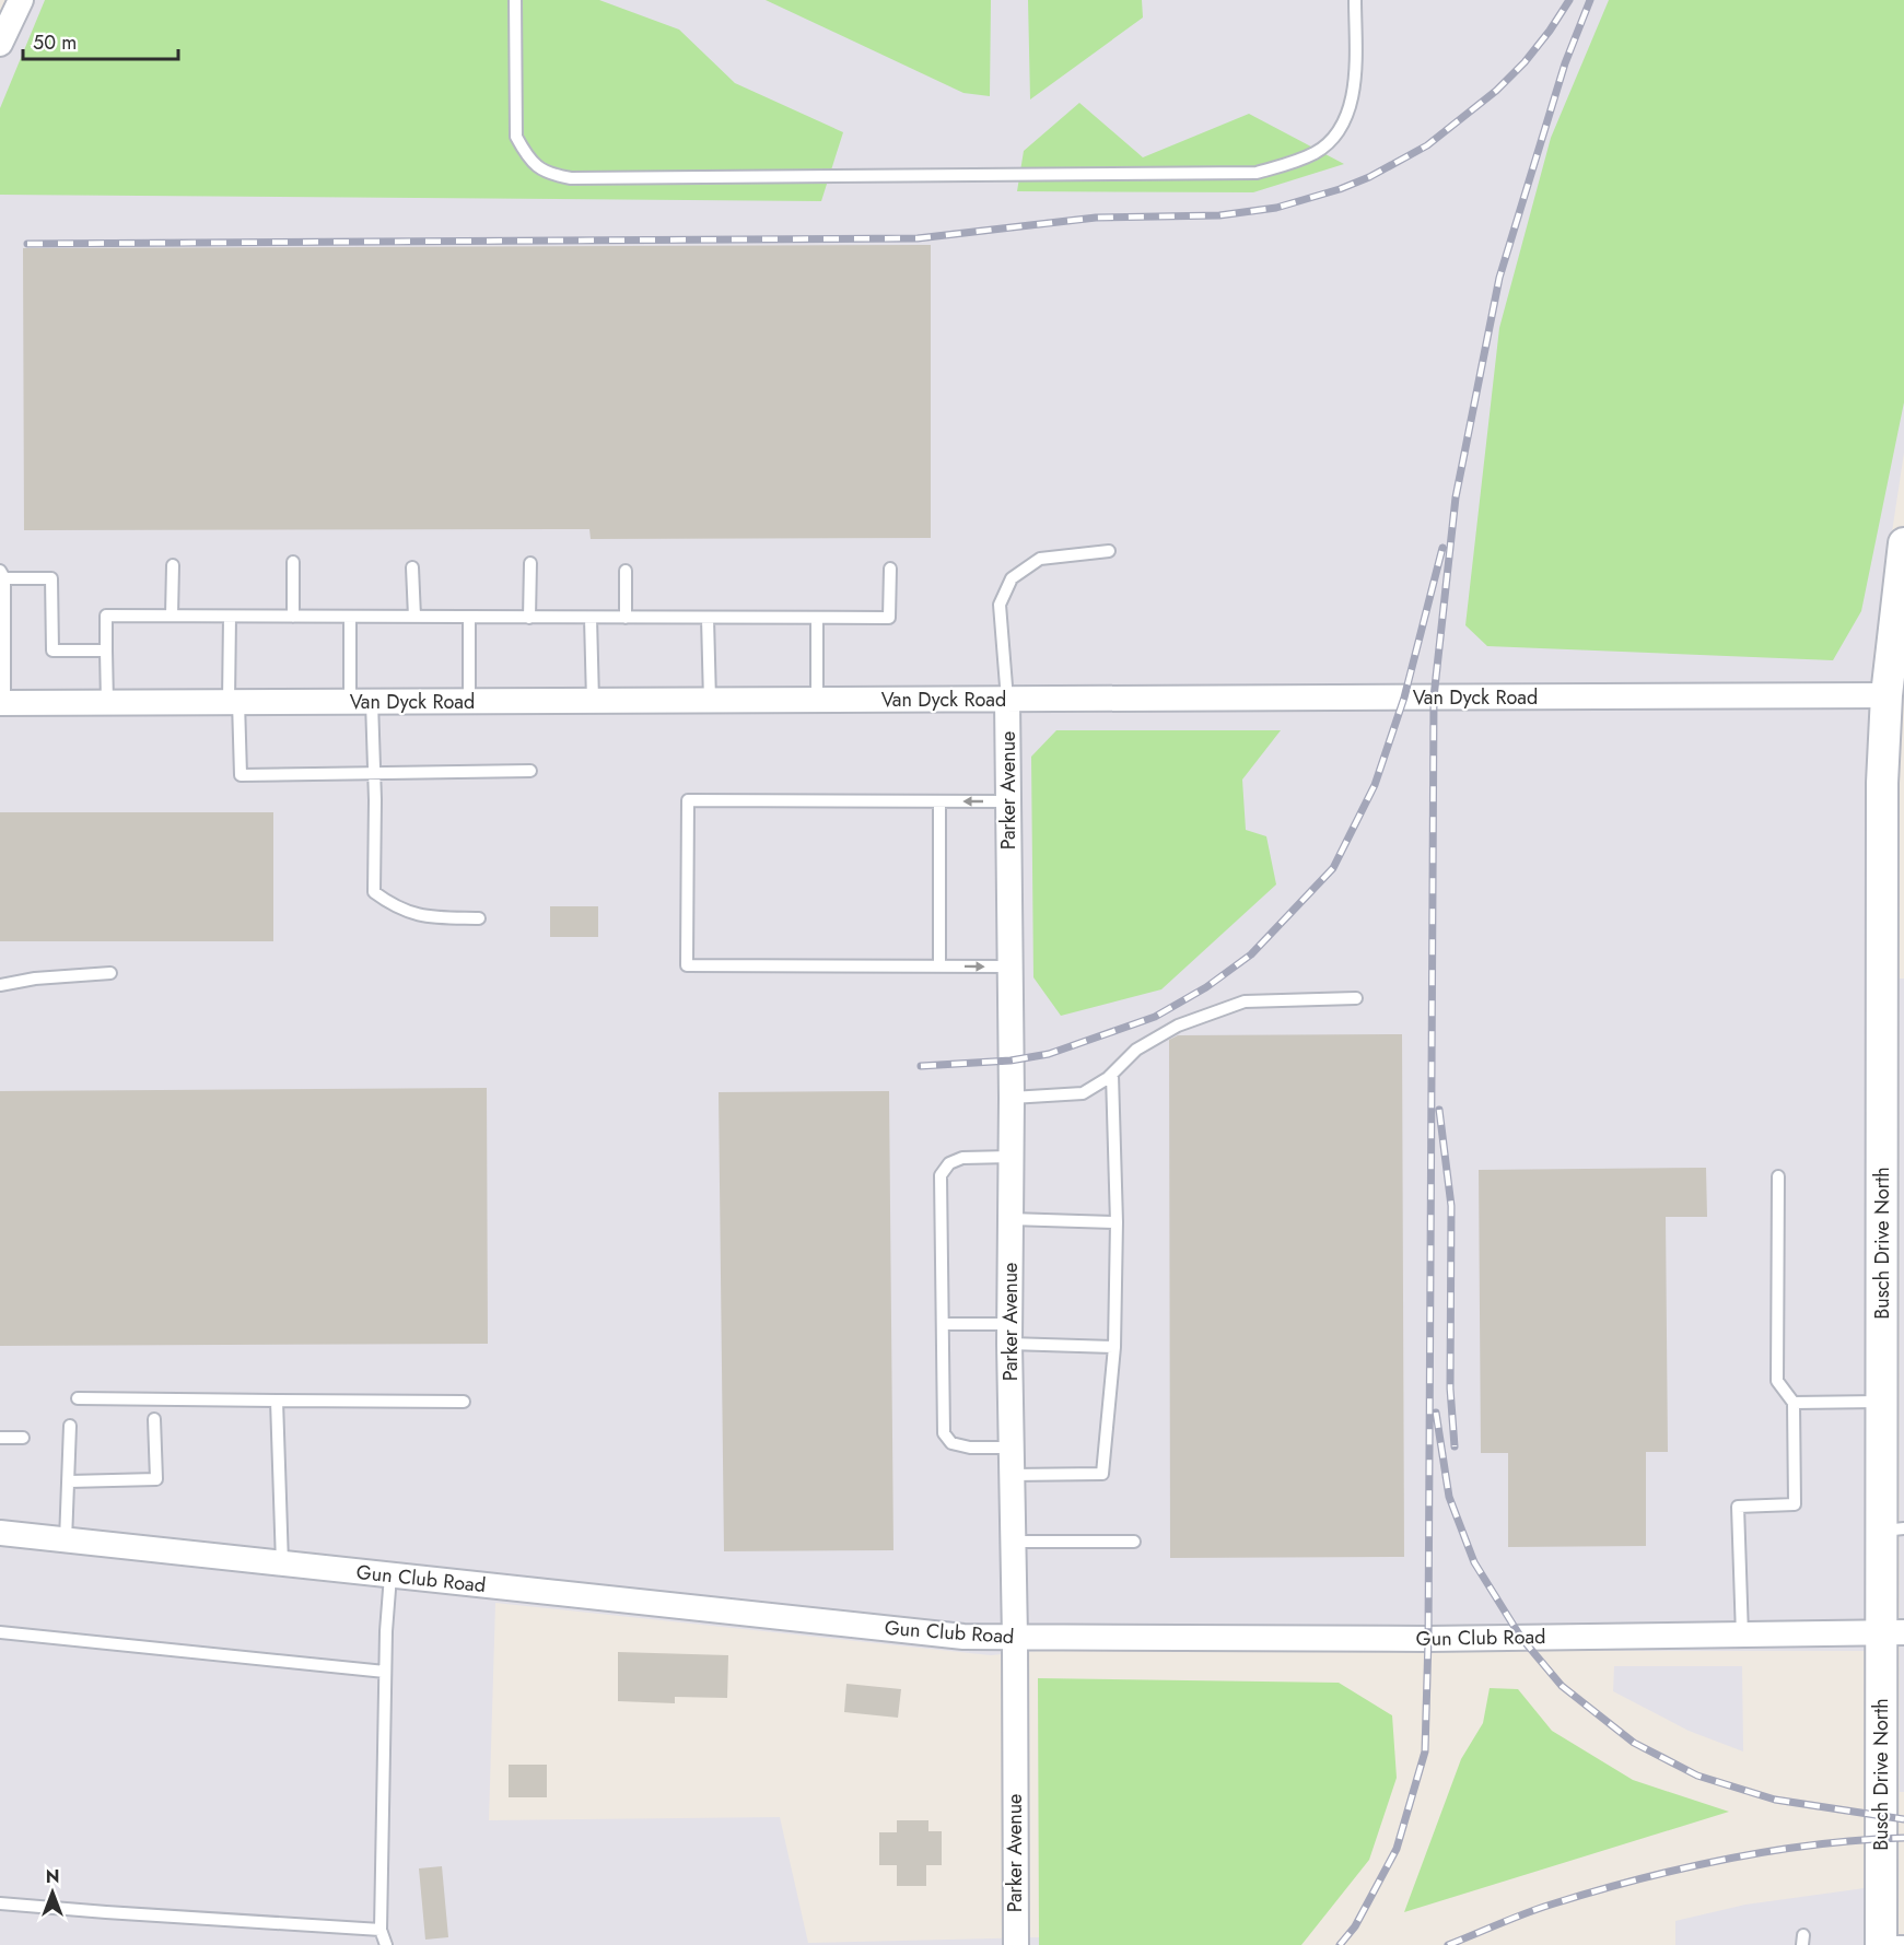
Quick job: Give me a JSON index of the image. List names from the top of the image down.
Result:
{
  "streets": {
    "street": [
      "Van Dyck Road",
      "Parker Avenue",
      "Busch Drive North",
      "Gun Club Road"
    ]
  },
  "crossings": [
    ["Van Dyck Road", "Parker Avenue"],
    ["Van Dyck Road", "Busch Drive North"],
    ["Parker Avenue", "Gun Club Road"],
    ["Busch Drive North", "Gun Club Road"]
  ],
  "scale_bar": "50 m",
  "north": "top"
}
